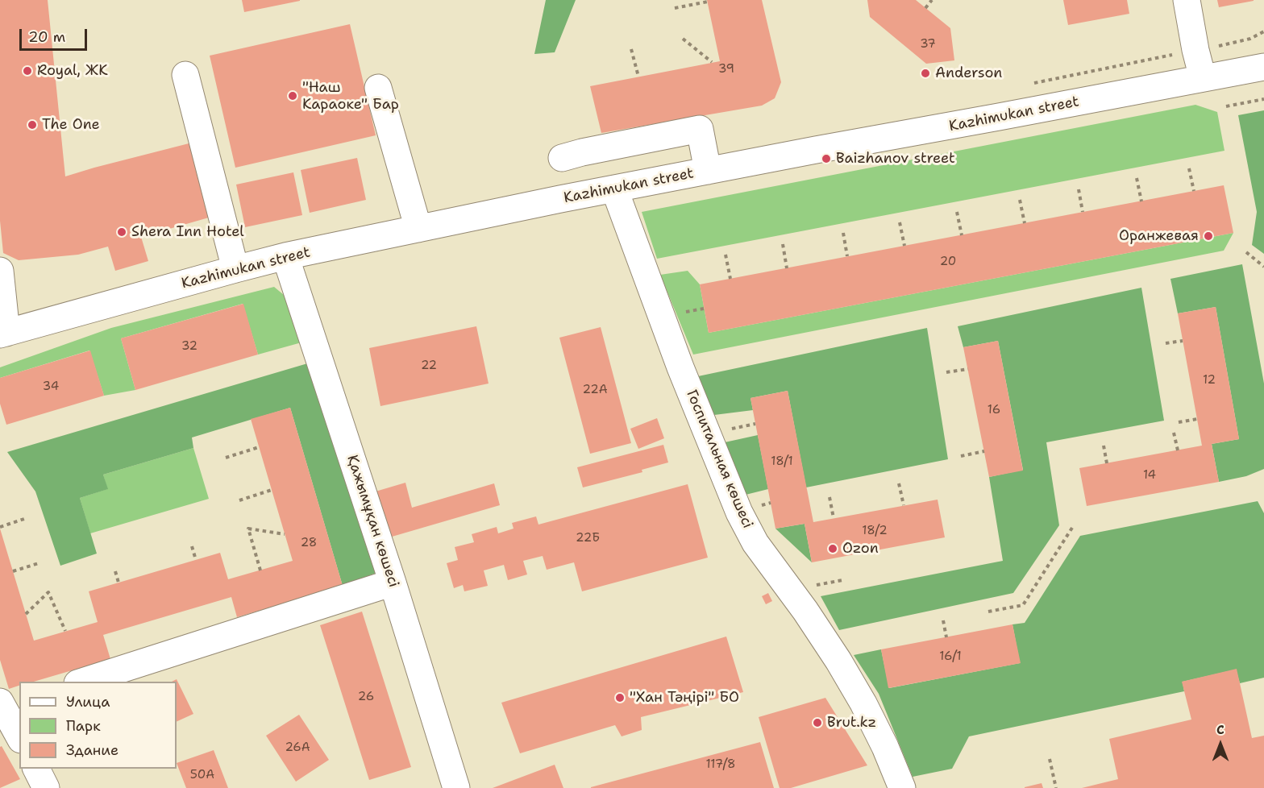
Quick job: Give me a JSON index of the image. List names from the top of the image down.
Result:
{
  "streets": {
    "street": ["Kazhimukan street", "Госпитальная көшесі", "Қажымұқан көшесі"]
  },
  "crossings": [
    ["Kazhimukan street", "Госпитальная көшесі"],
    ["Kazhimukan street", "Қажымұқан көшесі"]
  ],
  "places": [
    "Royal, ЖК",
    "Anderson",
    "\"Наш Караоке\" Бар",
    "The One",
    "Baizhanov street",
    "Shera Inn Hotel",
    "Оранжевая",
    "Ozon",
    "\"Хан Тәңірі\" БО",
    "Brut.kz"
  ],
  "house_numbers": [
    "37",
    "39",
    "20",
    "32",
    "22",
    "12",
    "34",
    "22А",
    "16",
    "18/1",
    "14",
    "18/2",
    "22Б",
    "28",
    "16/1",
    "26",
    "26А",
    "117/8",
    "50А"
  ],
  "legend": ["Улица", "Парк", "Здание"],
  "scale_bar": "20 m",
  "north": "top"
}
